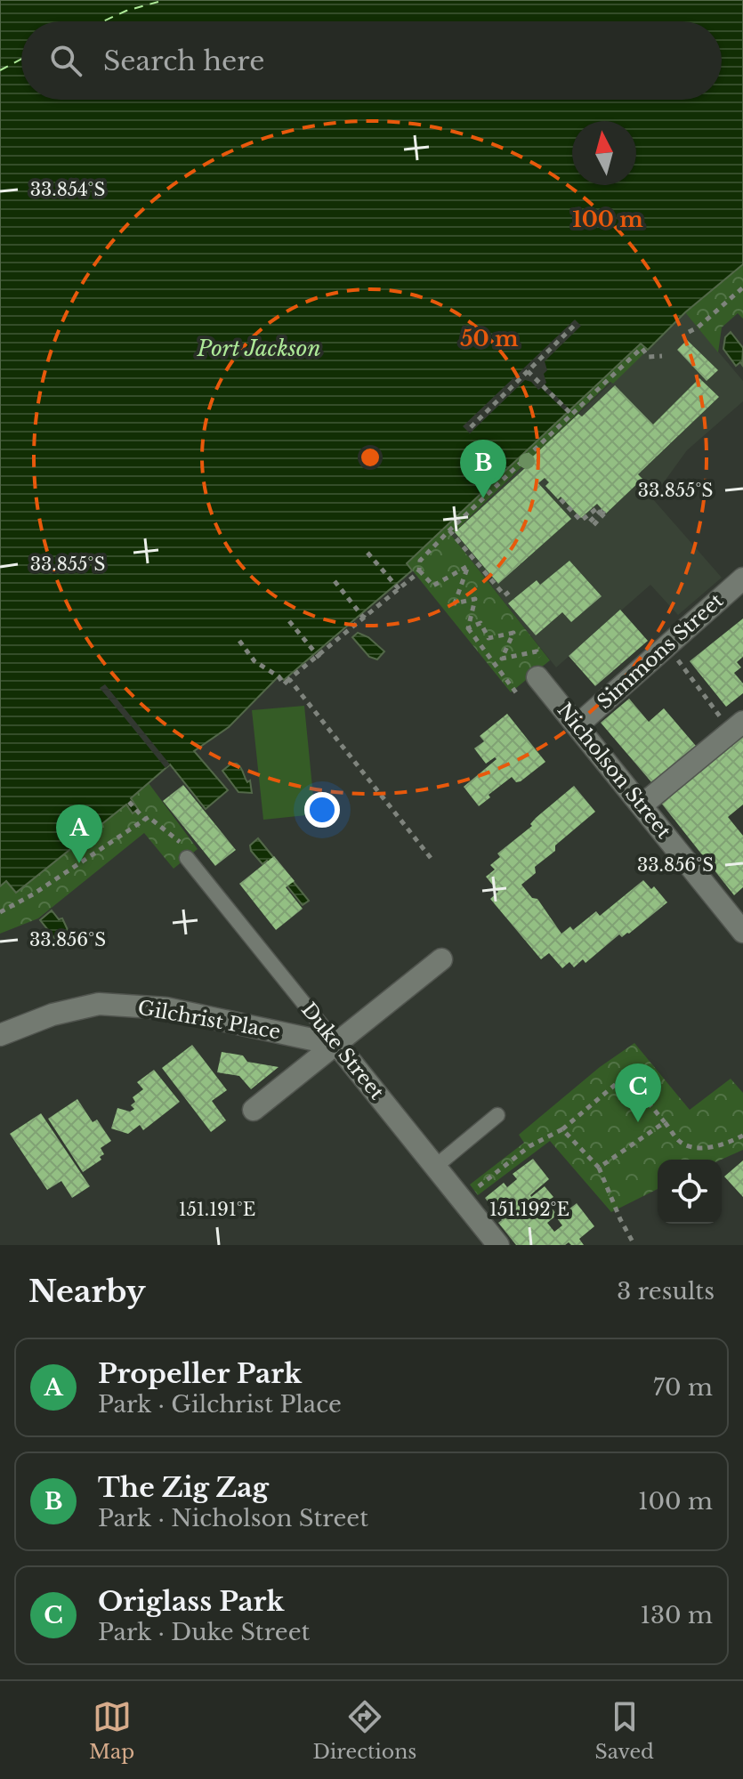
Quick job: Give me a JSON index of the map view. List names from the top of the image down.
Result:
{
  "streets": {
    "street": [
      "Simmons Street",
      "Nicholson Street",
      "Gilchrist Place",
      "Duke Street"
    ]
  },
  "crossings": [
    ["Simmons Street", "Nicholson Street"],
    ["Gilchrist Place", "Duke Street"]
  ],
  "water": ["Port Jackson"],
  "north": "top",
  "page": {
    "search": "Search here",
    "pins": ["B", "A", "C"],
    "heading": ["Nearby", "3 results"],
    "list": [
      {
        "mark": "A",
        "name": "Propeller Park",
        "note": "Park · Gilchrist Place",
        "value": "70 m"
      },
      {
        "mark": "B",
        "name": "The Zig Zag",
        "note": "Park · Nicholson Street",
        "value": "100 m"
      },
      {
        "mark": "C",
        "name": "Origlass Park",
        "note": "Park · Duke Street",
        "value": "130 m"
      }
    ],
    "nav": ["Map", "Directions", "Saved"]
  },
  "coordinates": [
    "33.854°S",
    "33.855°S",
    "33.856°S",
    "151.191°E",
    "151.192°E"
  ],
  "rings": ["100 m", "50 m"]
}
